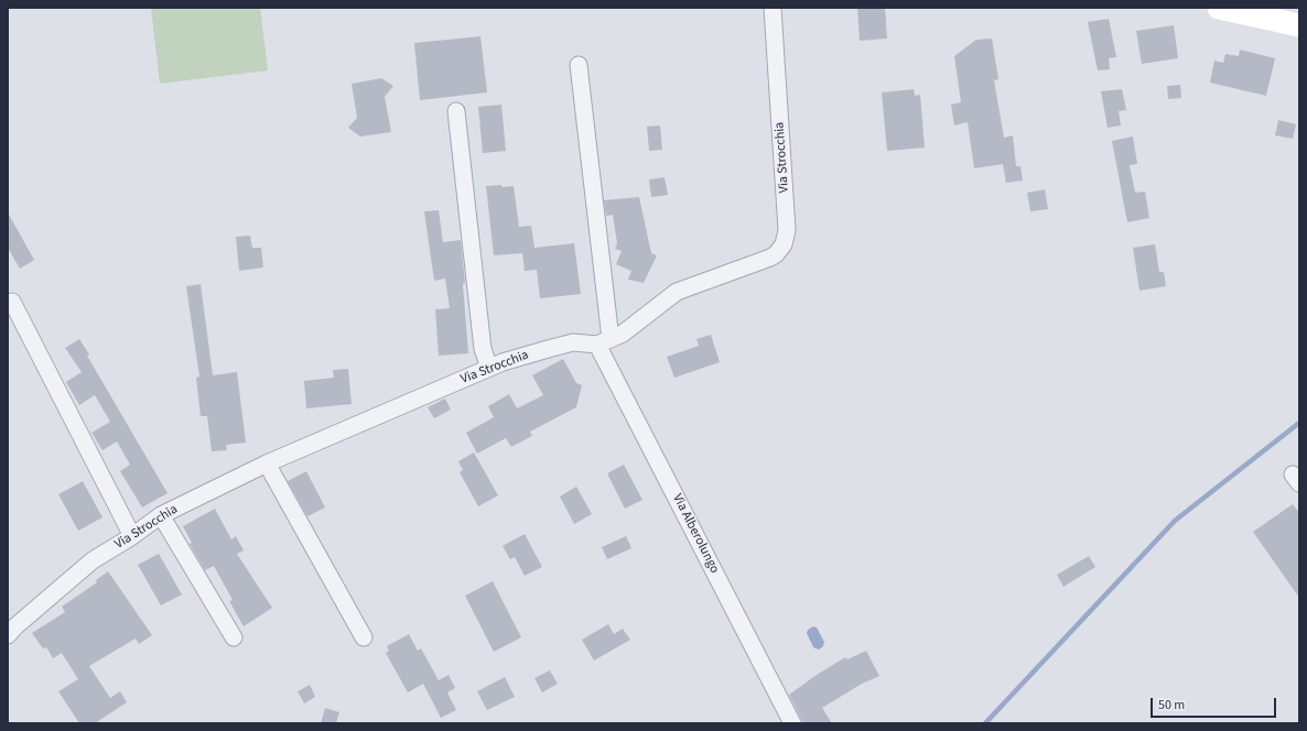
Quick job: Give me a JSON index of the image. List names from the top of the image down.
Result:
{
  "streets": {
    "street": ["Via Strocchia", "Via Alberolungo"]
  },
  "crossings": [
    ["Via Strocchia", "Via Alberolungo"]
  ],
  "scale_bar": "50 m"
}
